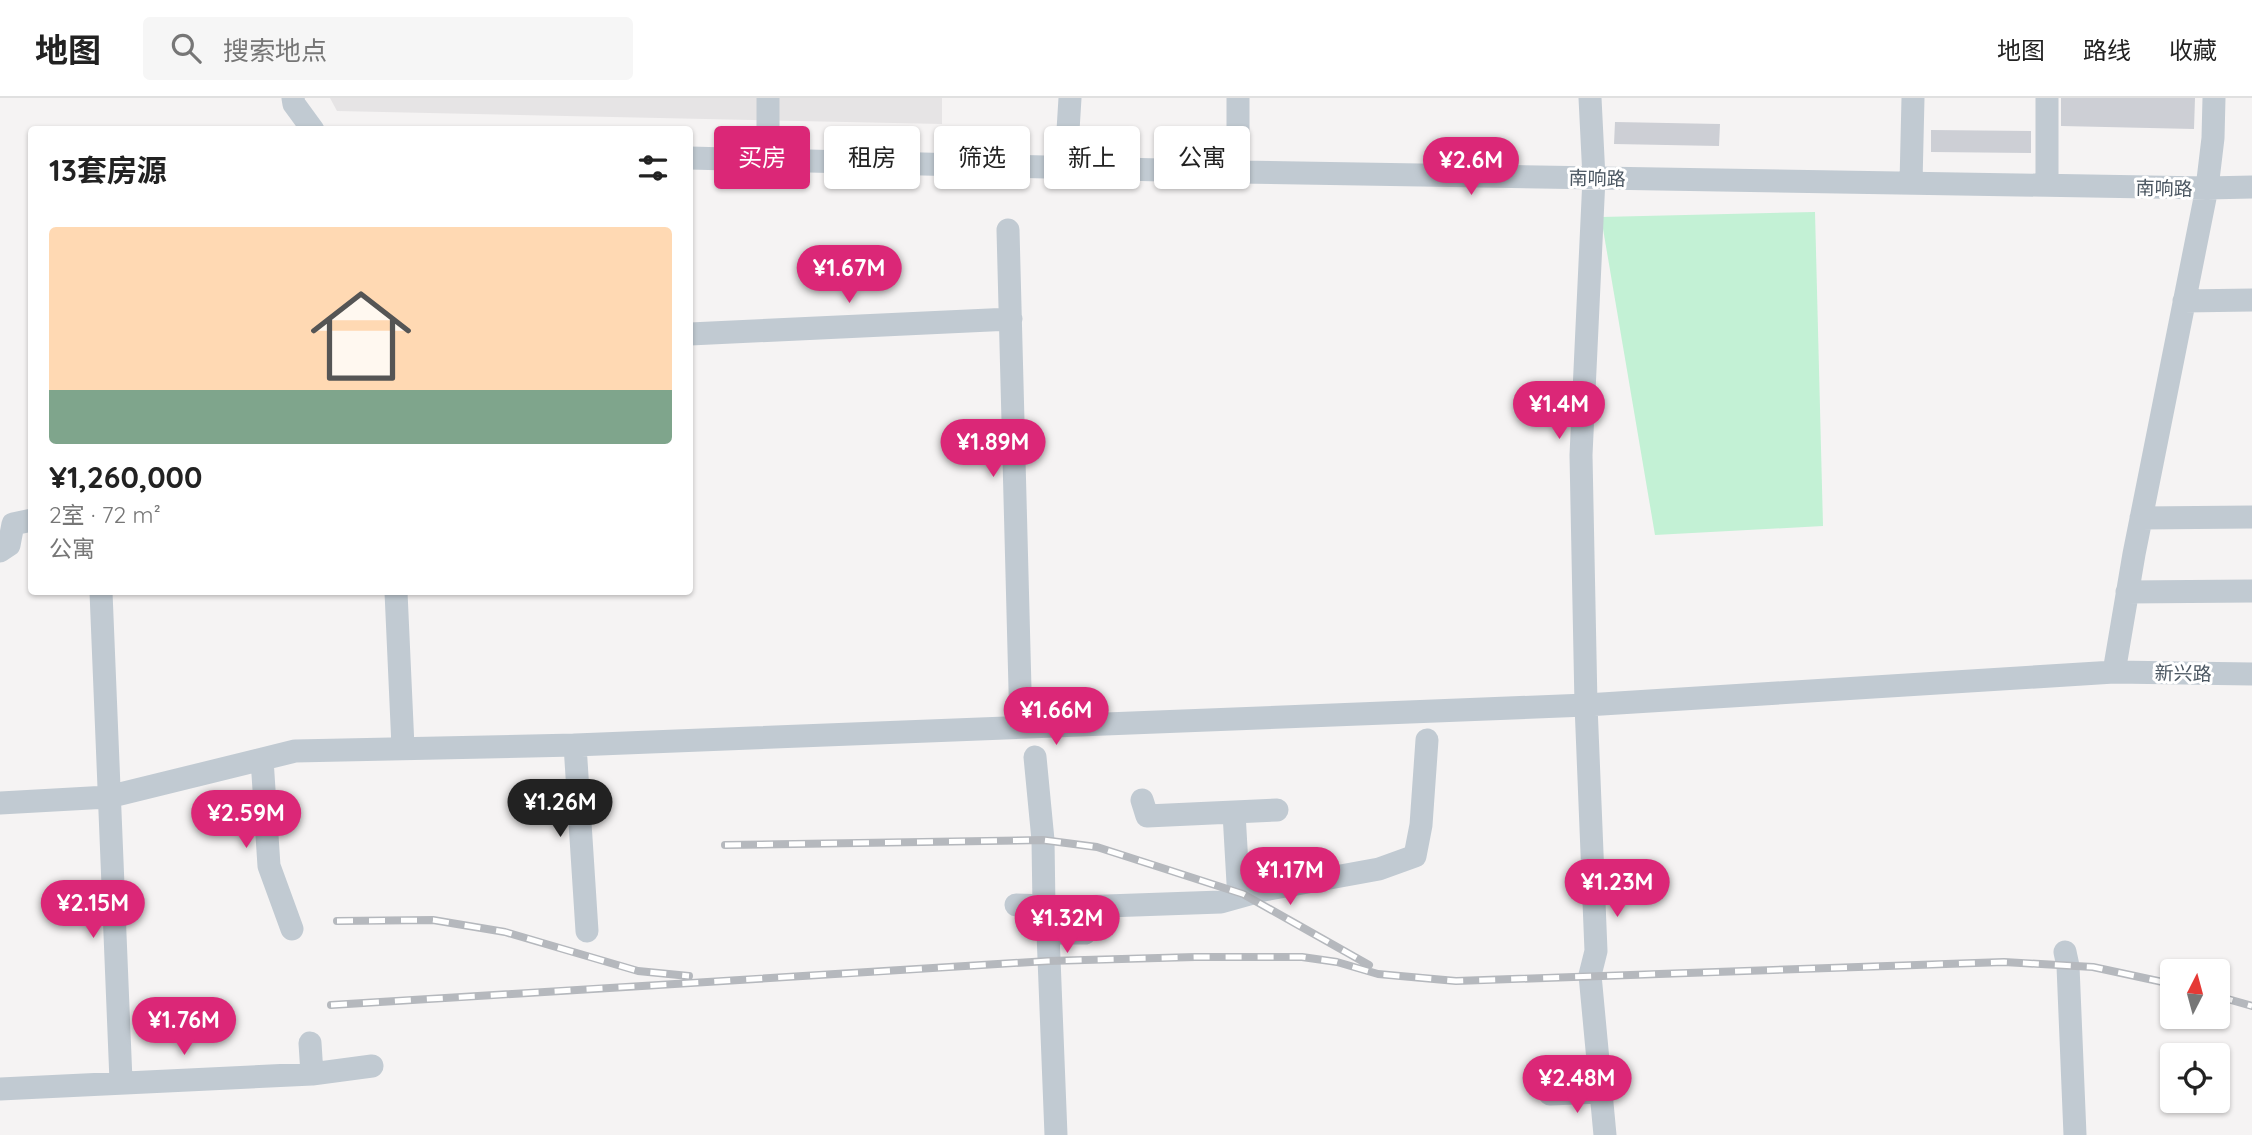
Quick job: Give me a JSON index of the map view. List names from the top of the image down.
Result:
{
  "streets": {
    "street": ["南响路", "新兴路"]
  },
  "north": "top",
  "page": {
    "header": "地图",
    "search": "搜索地点",
    "nav": ["地图", "路线", "收藏"],
    "chip": [
      "买房",
      "租房",
      "筛选",
      "新上",
      "公寓"
    ],
    "heading": "13套房源",
    "price": [
      "¥2.6M",
      "¥1.67M",
      "¥1.4M",
      "¥1.89M",
      "¥1.66M",
      "¥1.26M",
      "¥2.59M",
      "¥1.17M",
      "¥1.23M",
      "¥2.15M",
      "¥1.32M",
      "¥1.76M",
      "¥2.48M"
    ],
    "list": [
      {
        "name": "¥1,260,000",
        "note": "2室 · 72 m² · 公寓"
      }
    ]
  }
}
